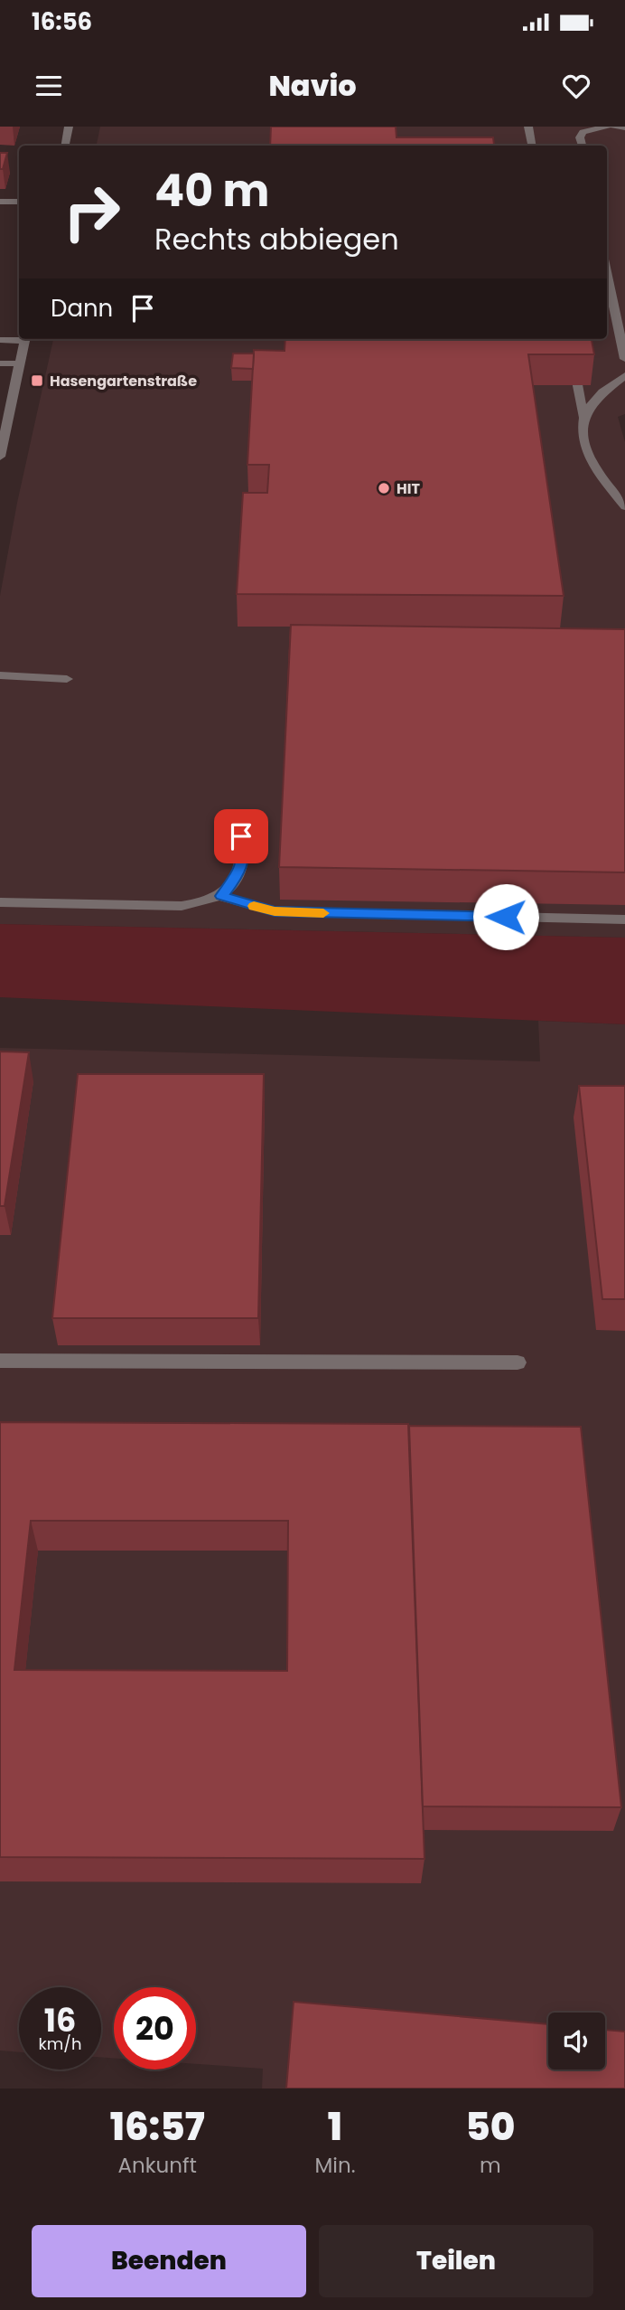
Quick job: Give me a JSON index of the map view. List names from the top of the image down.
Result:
{
  "places": {
    "transit": ["Hasengartenstraße"],
    "other": ["HIT"]
  },
  "page": {
    "status": "16:56",
    "header": "Navio",
    "turn": ["40 m", "Rechts abbiegen"],
    "then": "Dann",
    "speed": "16 km/h",
    "limit": "20",
    "eta": [
      "16:57",
      "Ankunft",
      "1",
      "Min.",
      "50",
      "m"
    ],
    "buttons": ["Beenden", "Teilen"]
  }
}
